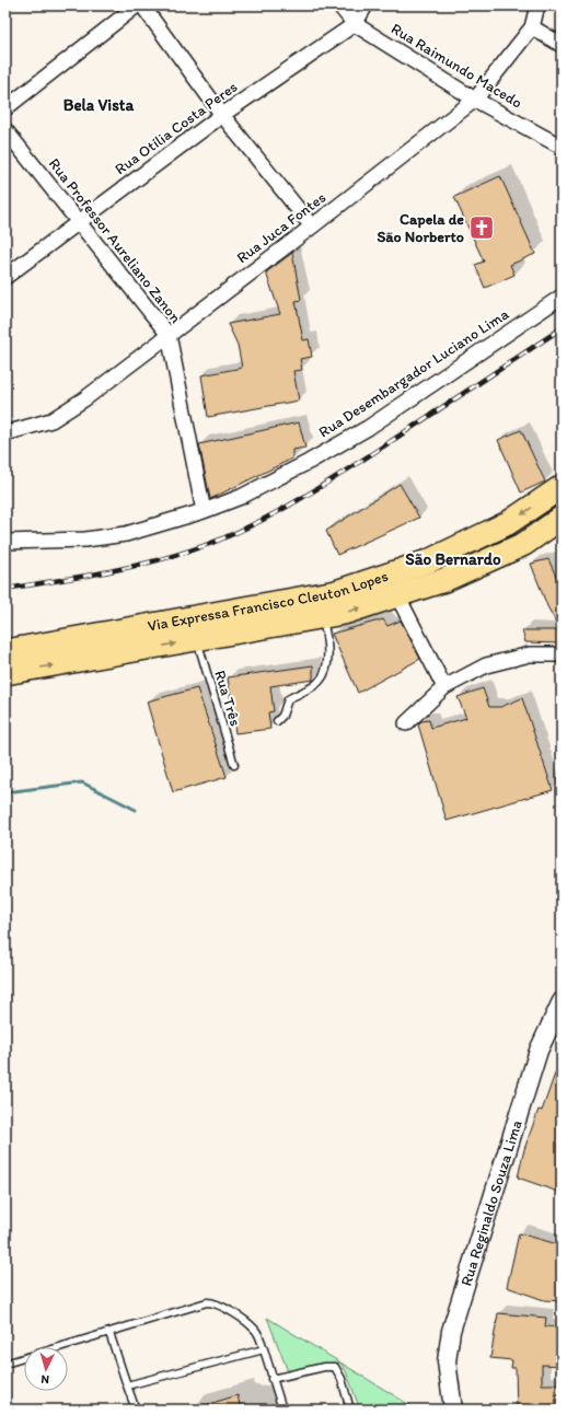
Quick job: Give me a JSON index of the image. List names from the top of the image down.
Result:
{
  "streets": {
    "highway": ["Via Expressa Francisco Cleuton Lopes"],
    "street": [
      "Rua Raimundo Macedo",
      "Rua Otília Costa Peres",
      "Rua Juca Fontes",
      "Rua Professor Aureliano Zanon",
      "Rua Desembargador Luciano Lima",
      "Rua Reginaldo Souza Lima"
    ],
    "lane": ["Rua Três"]
  },
  "crossings": [
    ["Rua Raimundo Macedo", "Rua Otília Costa Peres"],
    ["Rua Raimundo Macedo", "Rua Juca Fontes"],
    ["Rua Otília Costa Peres", "Rua Professor Aureliano Zanon"],
    ["Rua Juca Fontes", "Rua Professor Aureliano Zanon"],
    ["Rua Professor Aureliano Zanon", "Rua Desembargador Luciano Lima"],
    ["Via Expressa Francisco Cleuton Lopes", "Rua Três"]
  ],
  "districts": ["Bela Vista", "São Bernardo"],
  "places": {
    "church": ["Capela de São Norberto"]
  },
  "north": "bottom"
}
